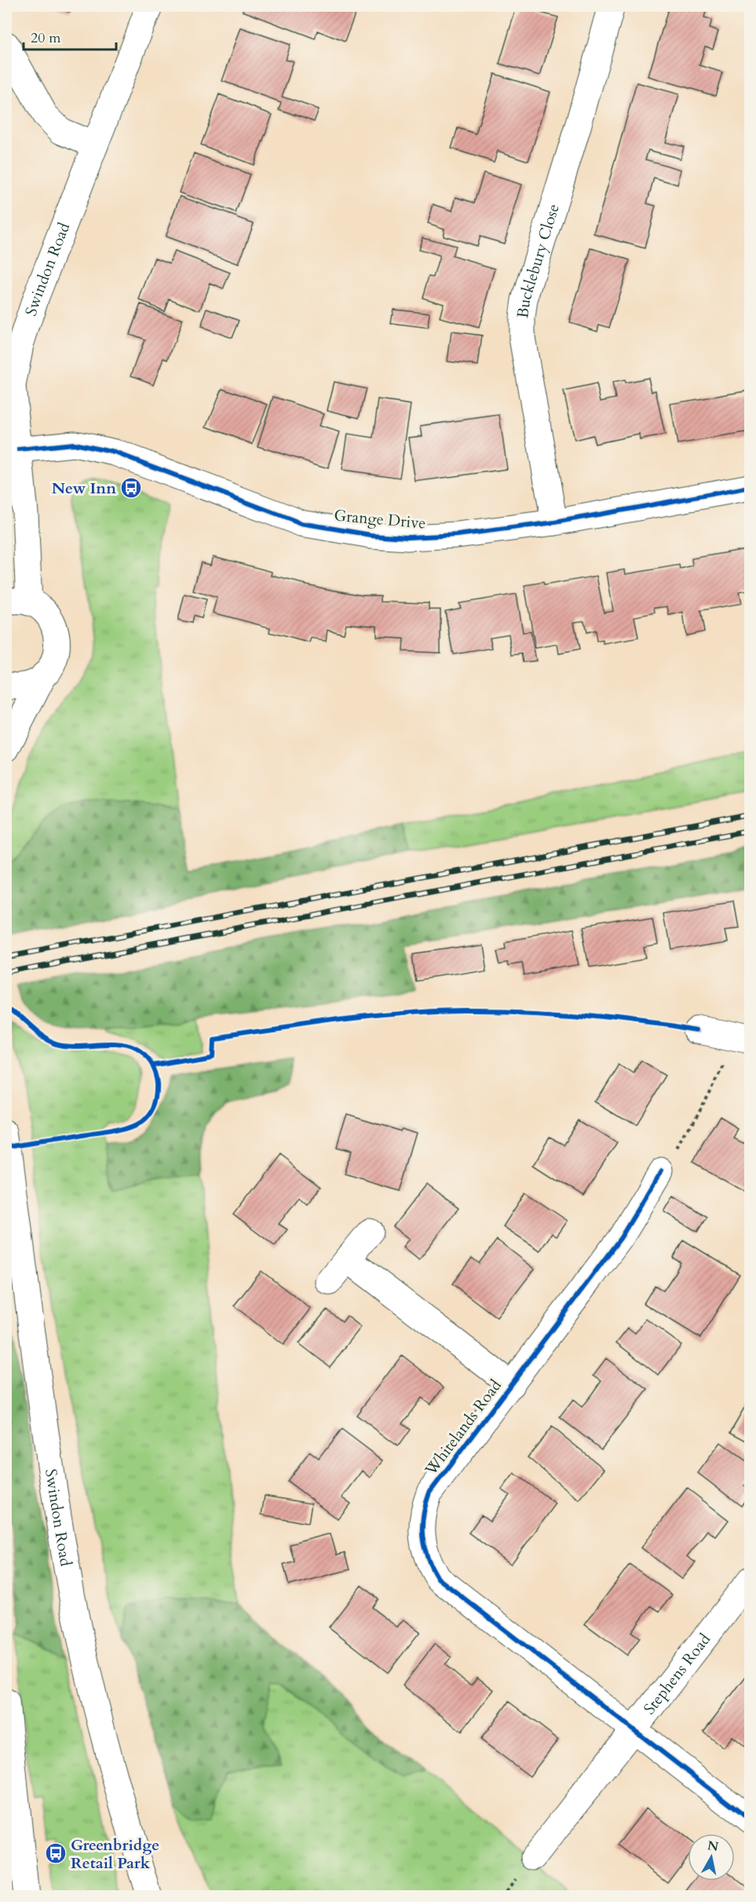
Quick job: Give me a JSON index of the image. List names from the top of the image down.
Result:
{
  "streets": {
    "street": [
      "Bucklebury Close",
      "Swindon Road",
      "Grange Drive",
      "Whitelands Road",
      "Stephens Road"
    ]
  },
  "crossings": [
    ["Bucklebury Close", "Grange Drive"],
    ["Swindon Road", "Grange Drive"],
    ["Whitelands Road", "Stephens Road"]
  ],
  "places": {
    "bus stop": ["New Inn", "Greenbridge Retail Park"]
  },
  "scale_bar": "20 m",
  "north": "top"
}
